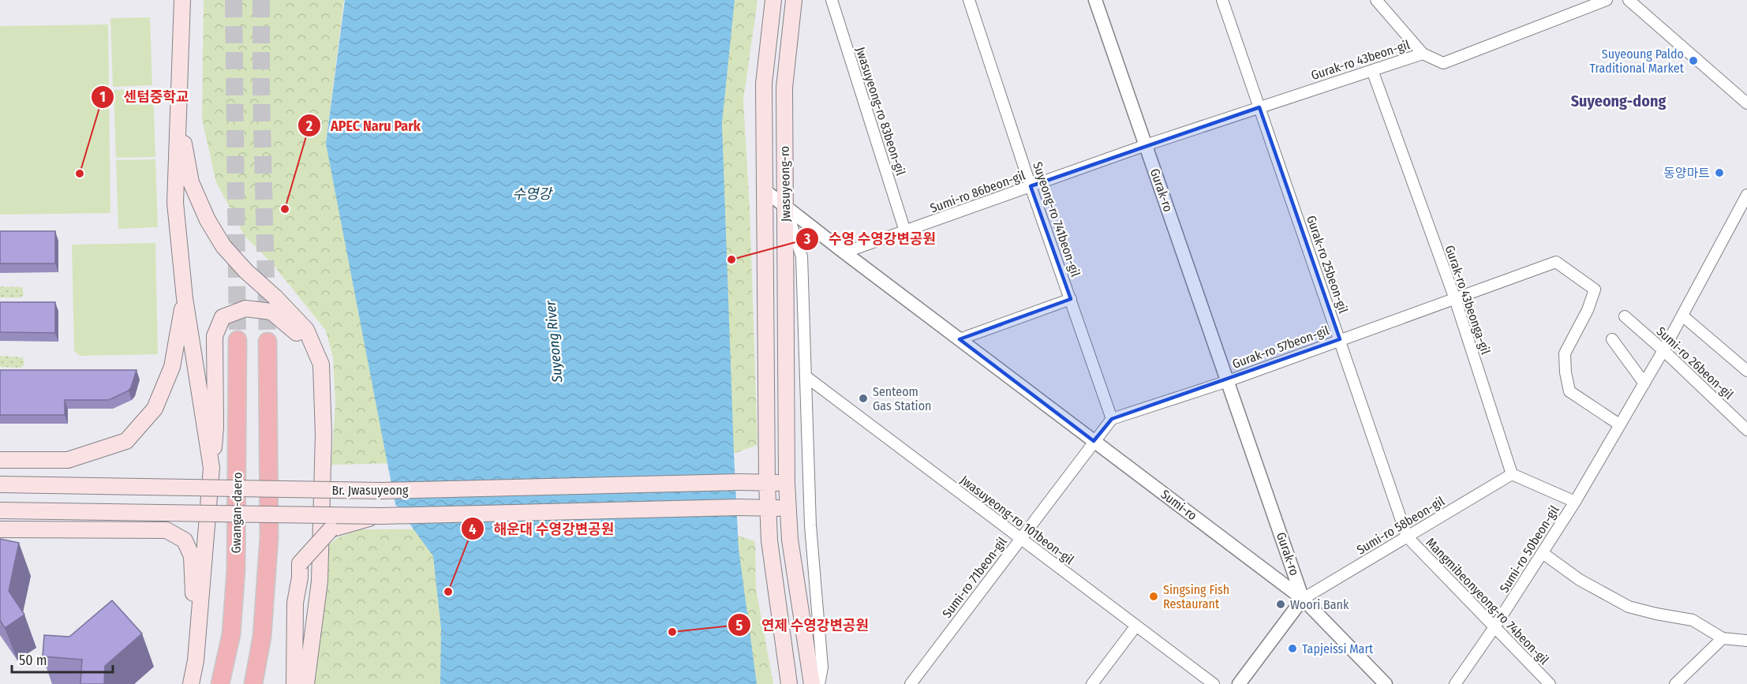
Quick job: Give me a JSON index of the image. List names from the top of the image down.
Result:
{
  "streets": {
    "highway": ["Gwangan-daero"],
    "main road": ["Jwasuyeong-ro", "Br. Jwasuyeong"],
    "street": [
      "Gurak-ro 43beon-gil",
      "Jwasuyeong-ro 83beon-gil",
      "Gurak-ro",
      "Sumi-ro 86beon-gil",
      "Suyeong-ro 741beon-gil",
      "Gurak-ro 25beon-gil",
      "Gurak-ro 43beonga-gil",
      "Gurak-ro 57beon-gil",
      "Sumi-ro 26beon-gil",
      "Sumi-ro",
      "Jwasuyeong-ro 101beon-gil",
      "Sumi-ro 58beon-gil",
      "Sumi-ro 50beon-gil",
      "Sumi-ro 71beon-gil",
      "Mangmibeonyeong-ro 74beon-gil"
    ]
  },
  "crossings": [
    ["Gurak-ro 43beon-gil", "Gurak-ro"],
    ["Gurak-ro 43beon-gil", "Sumi-ro 86beon-gil"],
    ["Gurak-ro 43beon-gil", "Gurak-ro 25beon-gil"],
    ["Gurak-ro 43beon-gil", "Gurak-ro 43beonga-gil"],
    ["Jwasuyeong-ro 83beon-gil", "Sumi-ro 86beon-gil"],
    ["Jwasuyeong-ro", "Br. Jwasuyeong"],
    ["Jwasuyeong-ro", "Sumi-ro"],
    ["Gurak-ro", "Sumi-ro 86beon-gil"],
    ["Gurak-ro", "Gurak-ro 57beon-gil"],
    ["Gurak-ro", "Sumi-ro"],
    ["Gurak-ro", "Sumi-ro 58beon-gil"],
    ["Sumi-ro 86beon-gil", "Suyeong-ro 741beon-gil"],
    ["Sumi-ro 86beon-gil", "Sumi-ro"],
    ["Gurak-ro 25beon-gil", "Gurak-ro 57beon-gil"],
    ["Gurak-ro 25beon-gil", "Sumi-ro 58beon-gil"],
    ["Gurak-ro 25beon-gil", "Mangmibeonyeong-ro 74beon-gil"],
    ["Gurak-ro 43beonga-gil", "Gurak-ro 57beon-gil"],
    ["Gurak-ro 43beonga-gil", "Sumi-ro 58beon-gil"],
    ["Gurak-ro 57beon-gil", "Sumi-ro 50beon-gil"],
    ["Sumi-ro 26beon-gil", "Sumi-ro 50beon-gil"],
    ["Sumi-ro", "Sumi-ro 58beon-gil"],
    ["Sumi-ro", "Sumi-ro 71beon-gil"],
    ["Jwasuyeong-ro 101beon-gil", "Sumi-ro 71beon-gil"],
    ["Sumi-ro 58beon-gil", "Mangmibeonyeong-ro 74beon-gil"],
    ["Sumi-ro 50beon-gil", "Mangmibeonyeong-ro 74beon-gil"]
  ],
  "districts": ["Suyeong-dong"],
  "water": ["수영강", "Suyeong River"],
  "places": [
    "Suyeoung Paldo Traditional Market",
    "동양마트",
    "센텀중학교",
    "APEC Naru Park",
    "수영 수영강변공원",
    "Senteom Gas Station",
    "해운대 수영강변공원",
    "Singsing Fish Restaurant",
    "Woori Bank",
    "연제 수영강변공원",
    "Tapjeissi Mart"
  ],
  "scale_bar": "50 m"
}
